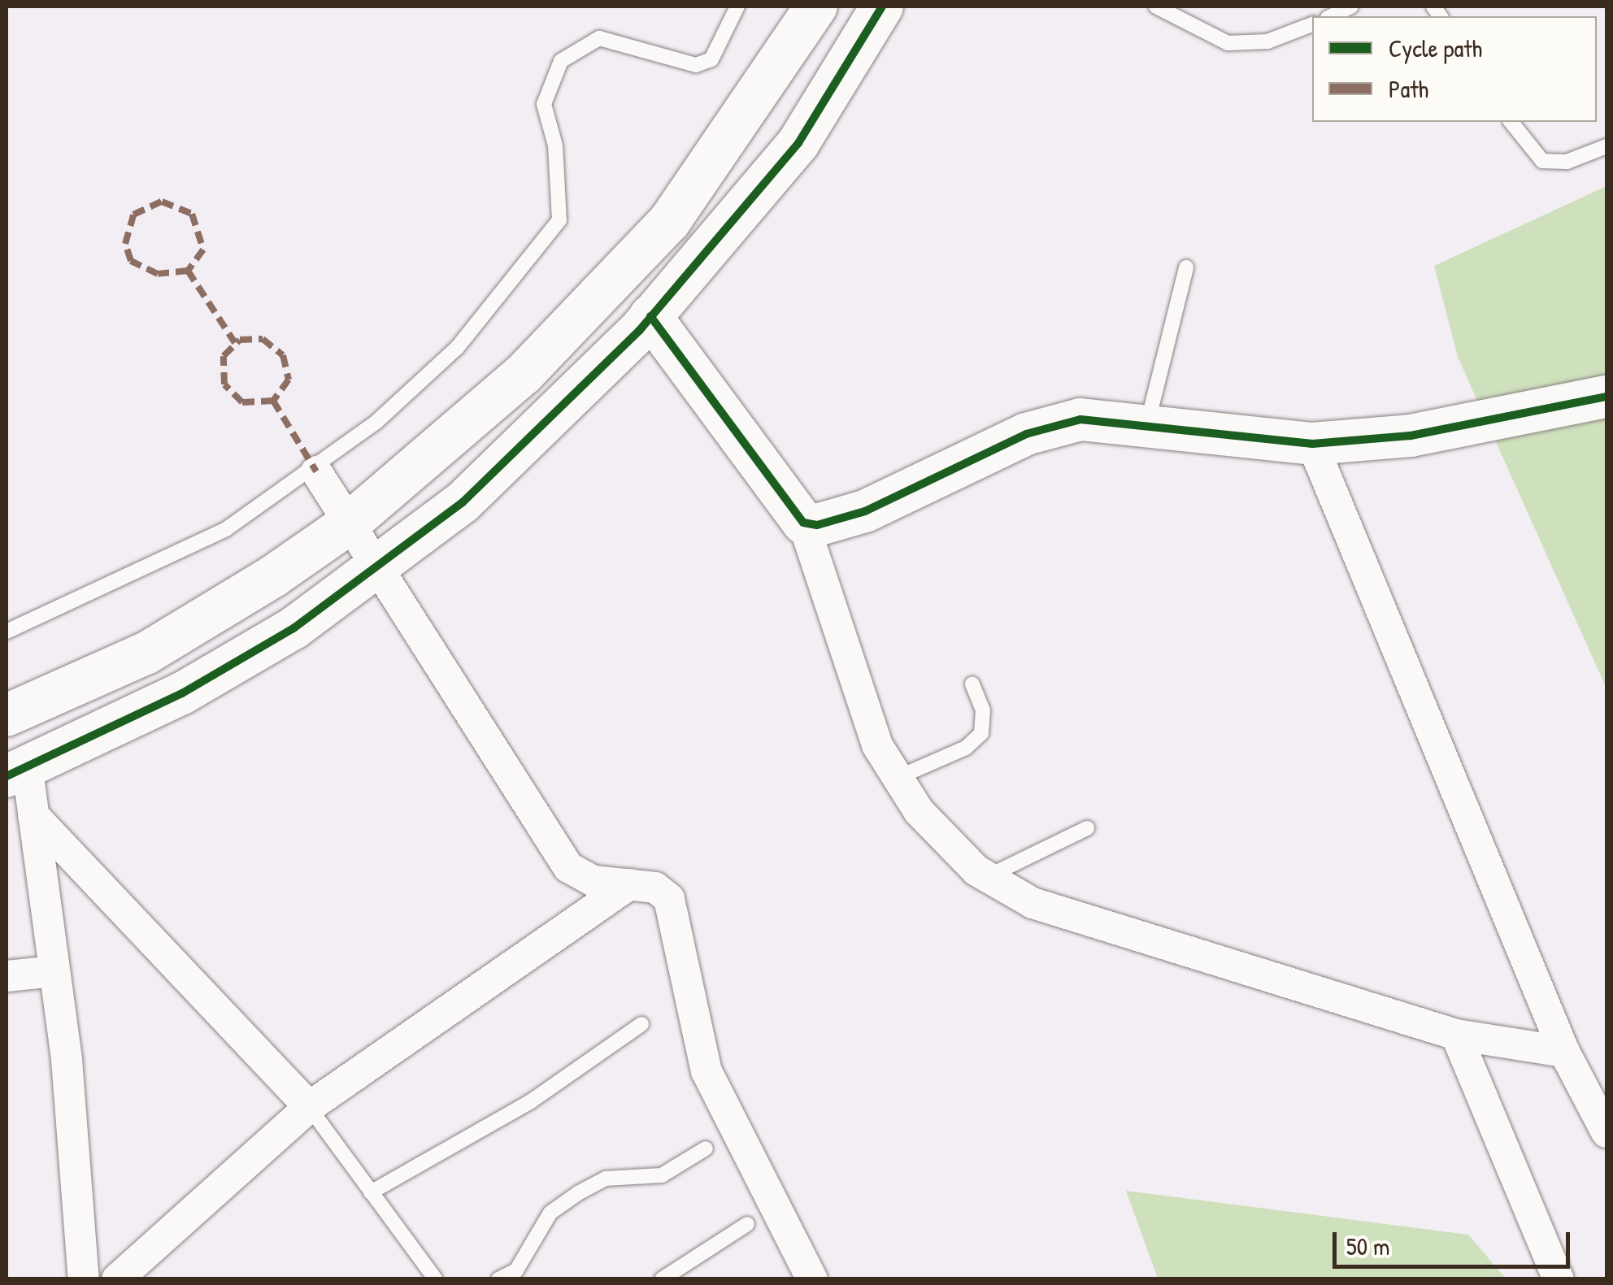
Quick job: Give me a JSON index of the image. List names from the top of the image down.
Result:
{
  "legend": ["Cycle path", "Path"],
  "scale_bar": "50 m"
}
